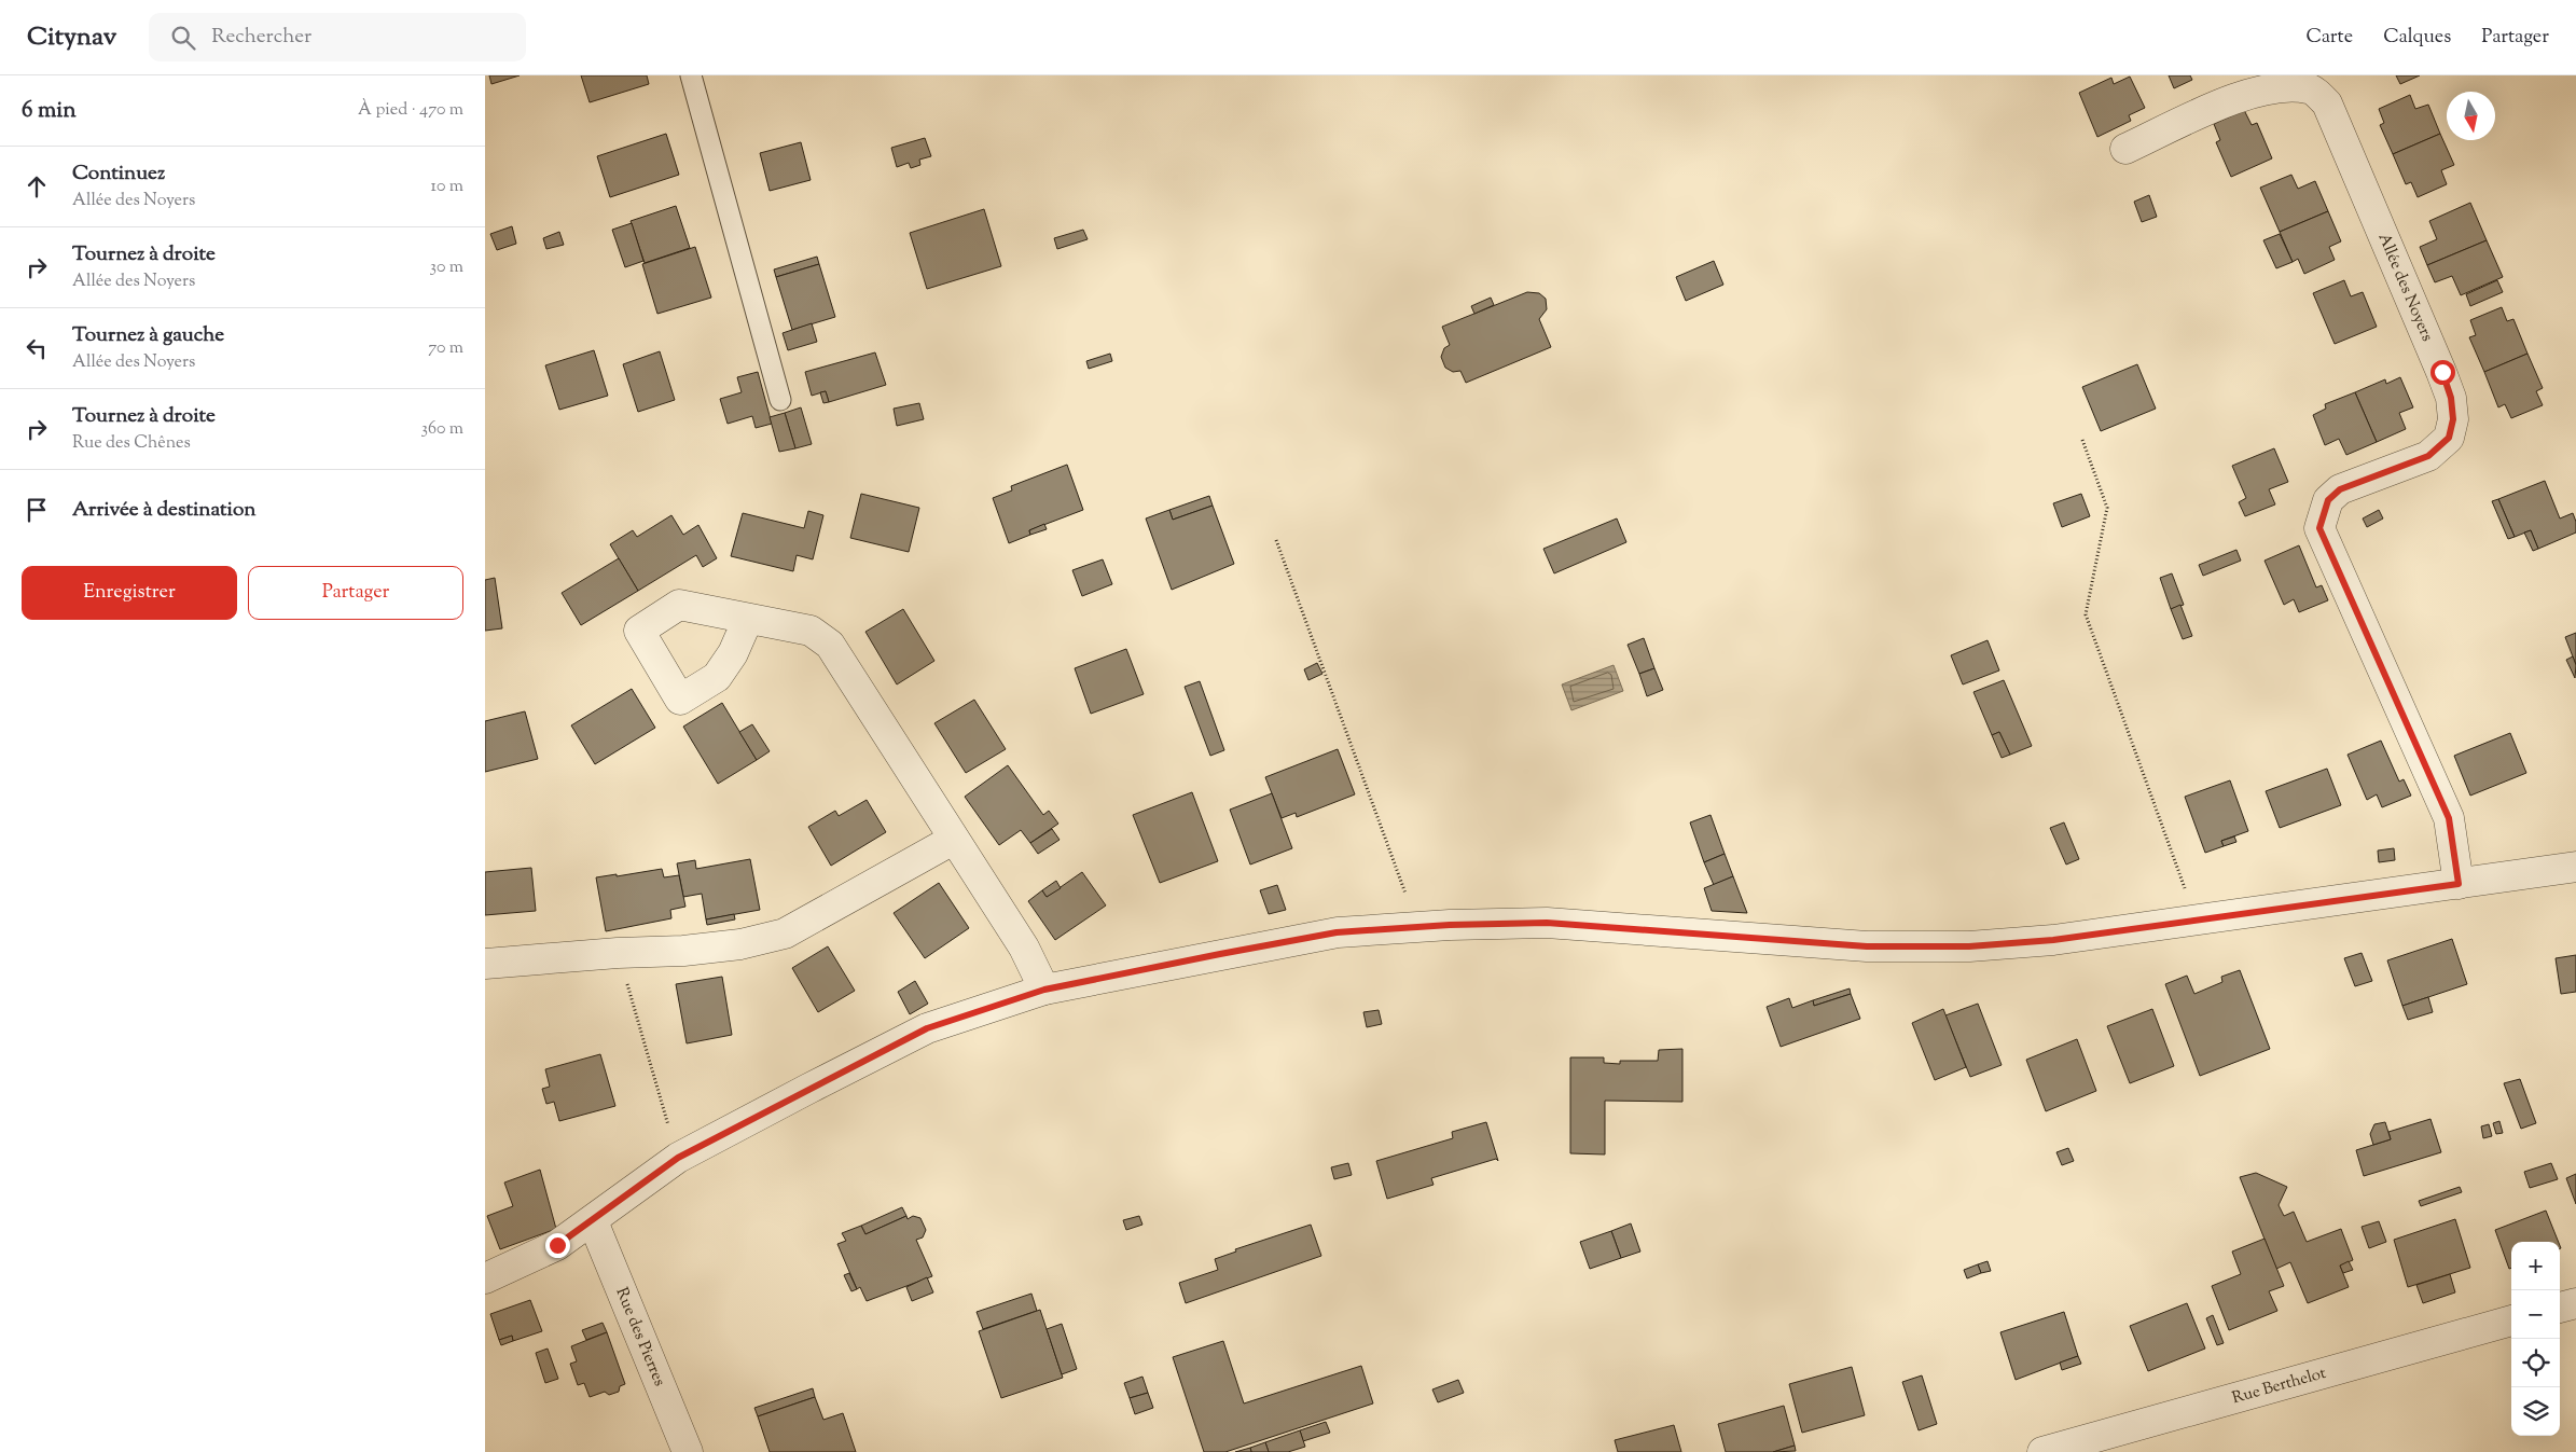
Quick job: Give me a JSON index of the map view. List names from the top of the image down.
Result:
{
  "streets": {
    "street": ["Allée des Noyers", "Rue des Pierres", "Rue Berthelot"]
  },
  "north": "bottom",
  "page": {
    "header": "Citynav",
    "search": "Rechercher",
    "nav": ["Carte", "Calques", "Partager"],
    "heading": ["6 min", "À pied · 470 m"],
    "list": [
      ["Continuez", "Allée des Noyers", "10 m"],
      ["Tournez à droite", "Allée des Noyers", "30 m"],
      ["Tournez à gauche", "Allée des Noyers", "70 m"],
      ["Tournez à droite", "Rue des Chênes", "360 m"],
      "Arrivée à destination"
    ],
    "buttons": ["Enregistrer", "Partager"],
    "map_buttons": ["+", "−"]
  }
}
